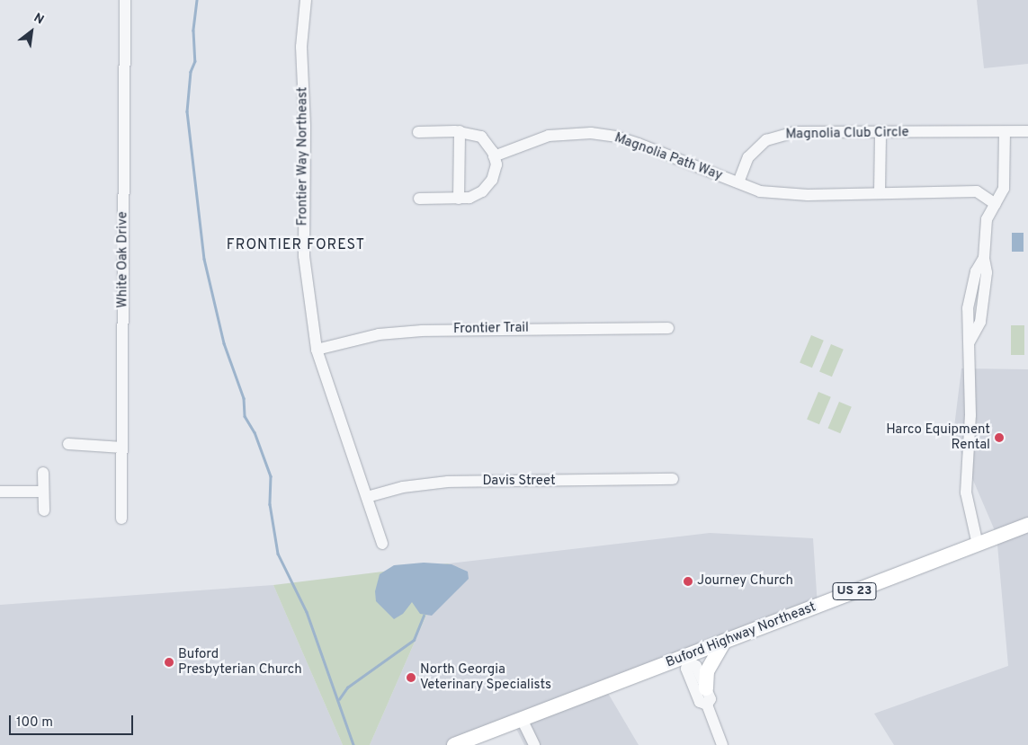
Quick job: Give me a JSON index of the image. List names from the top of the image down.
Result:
{
  "streets": {
    "main road": ["US 23", "Buford Highway Northeast"],
    "street": [
      "Magnolia Club Circle",
      "Frontier Way Northeast",
      "Magnolia Path Way",
      "White Oak Drive",
      "Frontier Trail",
      "Davis Street"
    ]
  },
  "crossings": [
    ["Magnolia Club Circle", "Magnolia Path Way"],
    ["Frontier Way Northeast", "Frontier Trail"],
    ["Frontier Way Northeast", "Davis Street"]
  ],
  "districts": ["FRONTIER FOREST"],
  "places": [
    "Harco Equipment Rental",
    "Journey Church",
    "Buford Presbyterian Church",
    "North Georgia Veterinary Specialists"
  ],
  "scale_bar": "100 m",
  "north": "top right"
}
